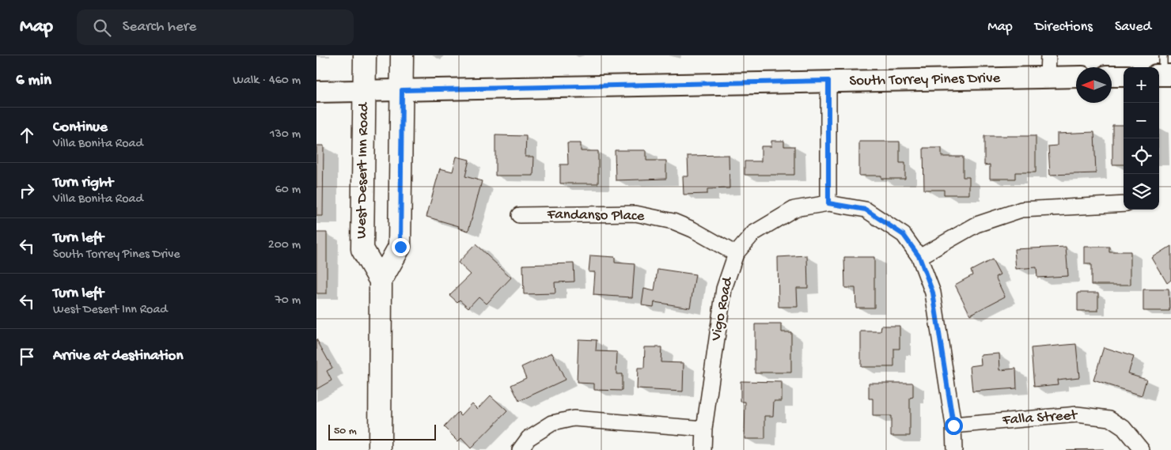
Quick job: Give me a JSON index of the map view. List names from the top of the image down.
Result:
{
  "streets": {
    "main road": ["South Torrey Pines Drive", "West Desert Inn Road"],
    "street": ["Fandanso Place", "Vigo Road", "Falla Street"]
  },
  "crossings": [
    ["South Torrey Pines Drive", "West Desert Inn Road"],
    ["Fandanso Place", "Vigo Road"],
    ["Vigo Road", "Falla Street"]
  ],
  "scale_bar": "50 m",
  "north": "left",
  "page": {
    "header": "Map",
    "search": "Search here",
    "nav": ["Map", "Directions", "Saved"],
    "heading": ["6 min", "Walk · 460 m"],
    "map_buttons": ["+", "−"],
    "list": [
      ["Continue", "Villa Bonita Road", "130 m"],
      ["Turn right", "Villa Bonita Road", "60 m"],
      ["Turn left", "South Torrey Pines Drive", "200 m"],
      ["Turn left", "West Desert Inn Road", "70 m"],
      "Arrive at destination"
    ],
    "scale": "50 m"
  }
}
